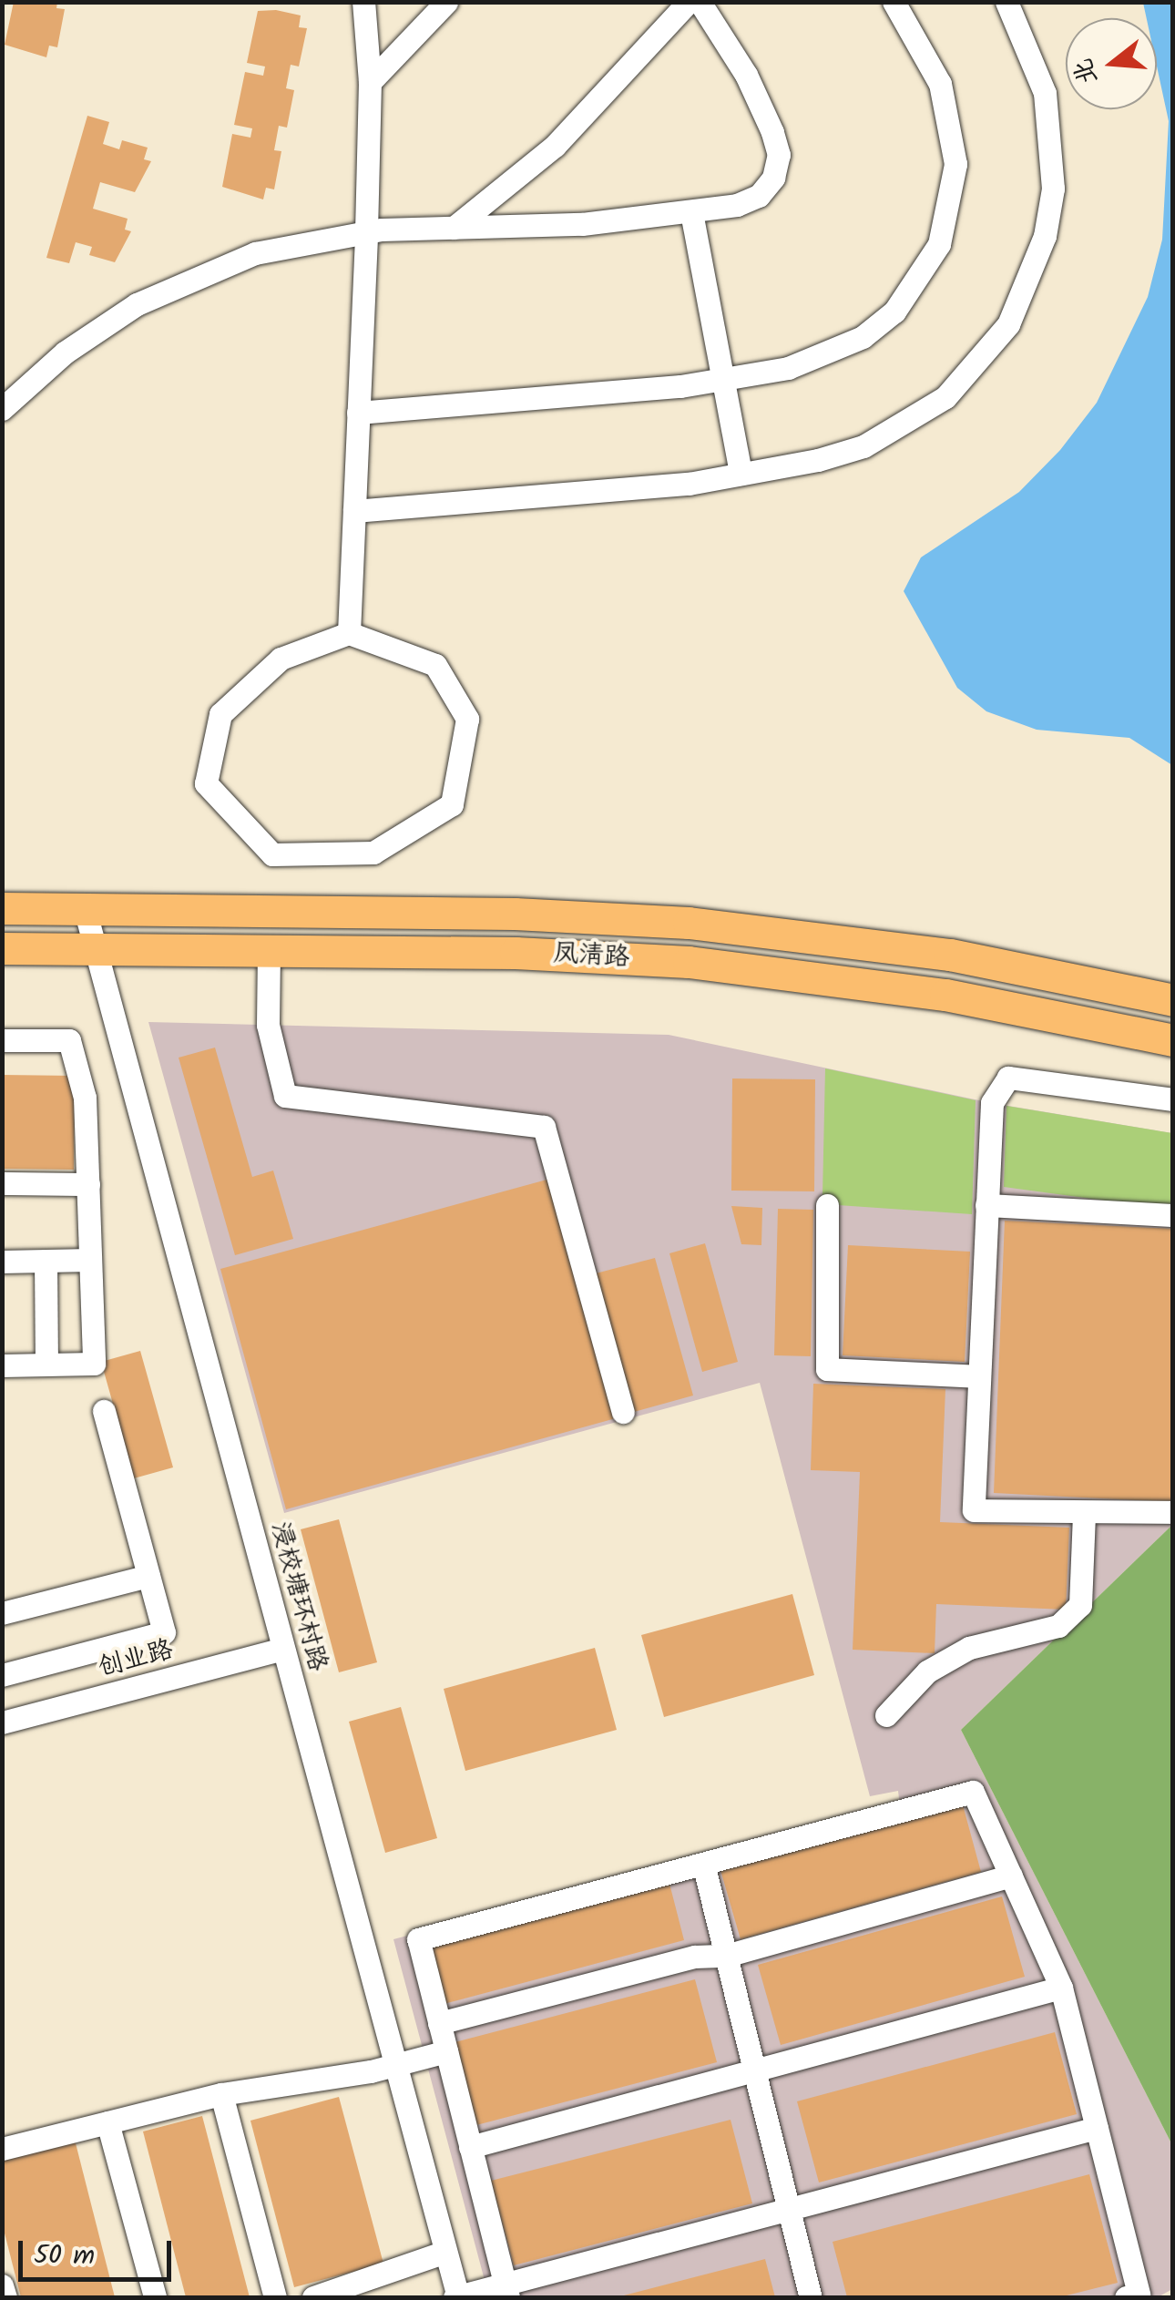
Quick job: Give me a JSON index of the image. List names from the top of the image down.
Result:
{
  "streets": {
    "highway": ["凤清路"],
    "street": ["浸校塘环村路", "创业路"]
  },
  "crossings": [
    ["凤清路", "浸校塘环村路"],
    ["浸校塘环村路", "创业路"]
  ],
  "scale_bar": "50 m",
  "north": "left"
}
